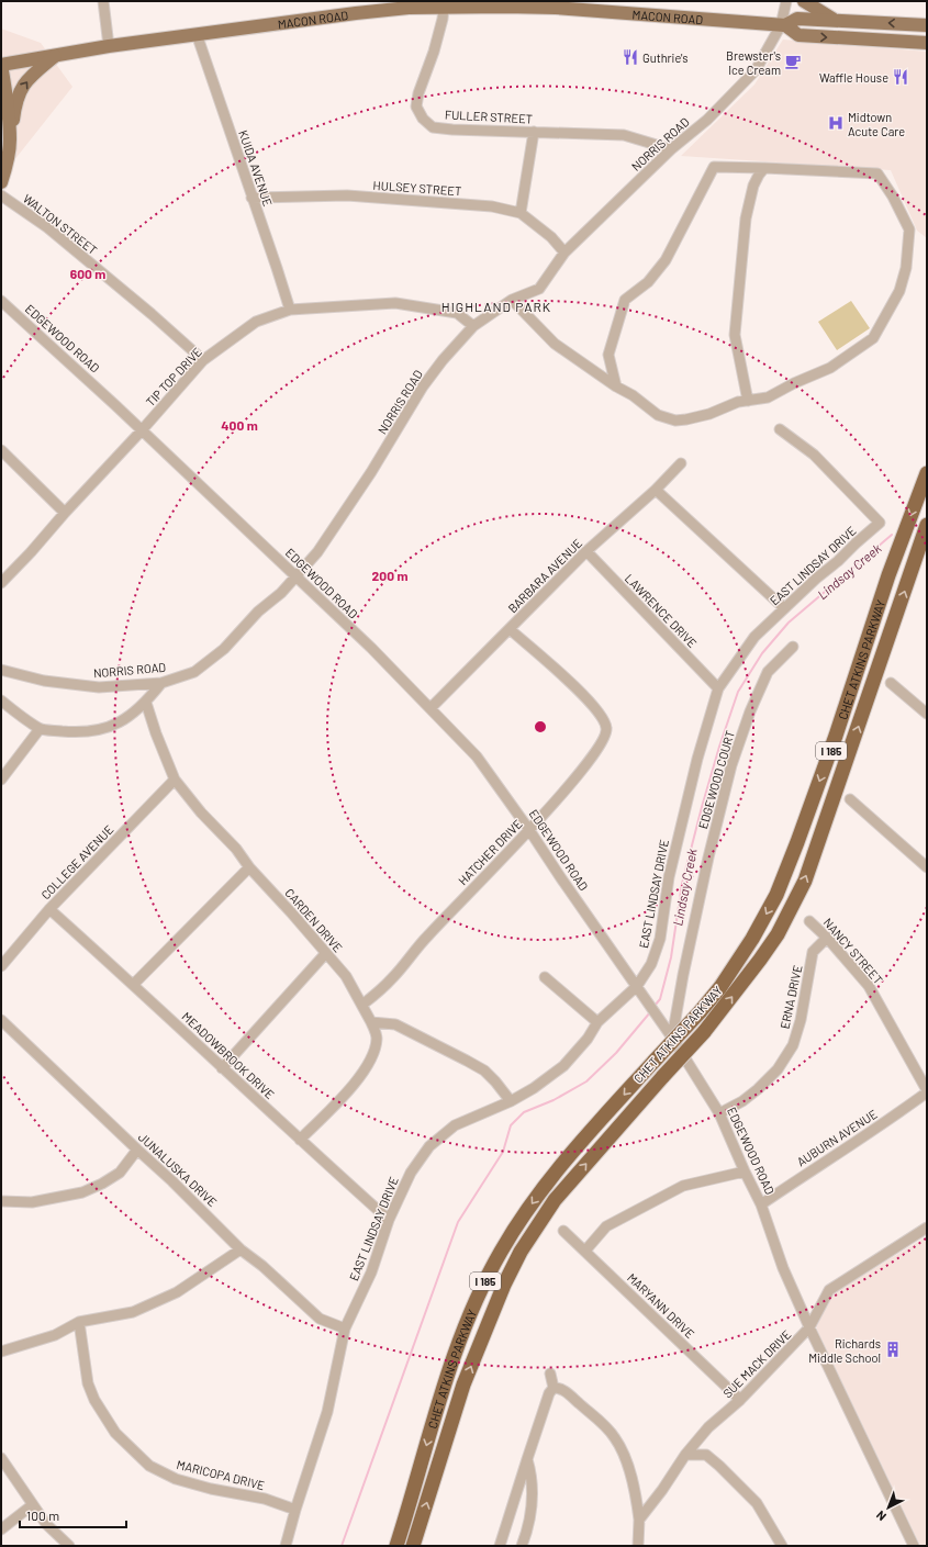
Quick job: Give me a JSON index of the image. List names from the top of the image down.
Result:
{
  "streets": {
    "highway": ["CHET ATKINS PARKWAY", "I 185"],
    "main road": ["MACON ROAD"],
    "street": [
      "FULLER STREET",
      "NORRIS ROAD",
      "KUIDA AVENUE",
      "HULSEY STREET",
      "WALTON STREET",
      "EDGEWOOD ROAD",
      "TIP TOP DRIVE",
      "EAST LINDSAY DRIVE",
      "BARBARA AVENUE",
      "LAWRENCE DRIVE",
      "EDGEWOOD COURT",
      "HATCHER DRIVE",
      "COLLEGE AVENUE",
      "CARDEN DRIVE",
      "NANCY STREET",
      "ERNA DRIVE",
      "MEADOWBROOK DRIVE",
      "AUBURN AVENUE",
      "JUNALUSKA DRIVE",
      "MARYANN DRIVE",
      "SUE MACK DRIVE",
      "MARICOPA DRIVE"
    ]
  },
  "crossings": [
    ["MACON ROAD", "FULLER STREET"],
    ["MACON ROAD", "NORRIS ROAD"],
    ["MACON ROAD", "KUIDA AVENUE"],
    ["FULLER STREET", "NORRIS ROAD"],
    ["NORRIS ROAD", "HULSEY STREET"],
    ["NORRIS ROAD", "EDGEWOOD ROAD"],
    ["NORRIS ROAD", "TIP TOP DRIVE"],
    ["KUIDA AVENUE", "HULSEY STREET"],
    ["KUIDA AVENUE", "TIP TOP DRIVE"],
    ["WALTON STREET", "TIP TOP DRIVE"],
    ["EDGEWOOD ROAD", "TIP TOP DRIVE"],
    ["EDGEWOOD ROAD", "EAST LINDSAY DRIVE"],
    ["EDGEWOOD ROAD", "BARBARA AVENUE"],
    ["EDGEWOOD ROAD", "EDGEWOOD COURT"],
    ["EDGEWOOD ROAD", "HATCHER DRIVE"],
    ["EDGEWOOD ROAD", "ERNA DRIVE"],
    ["EDGEWOOD ROAD", "AUBURN AVENUE"],
    ["EDGEWOOD ROAD", "SUE MACK DRIVE"],
    ["EAST LINDSAY DRIVE", "LAWRENCE DRIVE"],
    ["EAST LINDSAY DRIVE", "MEADOWBROOK DRIVE"],
    ["EAST LINDSAY DRIVE", "JUNALUSKA DRIVE"],
    ["EAST LINDSAY DRIVE", "MARICOPA DRIVE"],
    ["BARBARA AVENUE", "LAWRENCE DRIVE"],
    ["BARBARA AVENUE", "HATCHER DRIVE"],
    ["HATCHER DRIVE", "CARDEN DRIVE"],
    ["COLLEGE AVENUE", "CARDEN DRIVE"],
    ["COLLEGE AVENUE", "MEADOWBROOK DRIVE"],
    ["NANCY STREET", "ERNA DRIVE"],
    ["NANCY STREET", "AUBURN AVENUE"],
    ["MARYANN DRIVE", "SUE MACK DRIVE"]
  ],
  "districts": ["HIGHLAND PARK"],
  "water": ["Lindsay Creek"],
  "places": {
    "restaurant": ["Guthrie's", "Waffle House"],
    "cafe": ["Brewster's Ice Cream"],
    "hospital": ["Midtown Acute Care"],
    "building": ["Richards Middle School"]
  },
  "scale_bar": "100 m",
  "north": "bottom left",
  "rings": ["600 m", "400 m", "200 m"]
}
